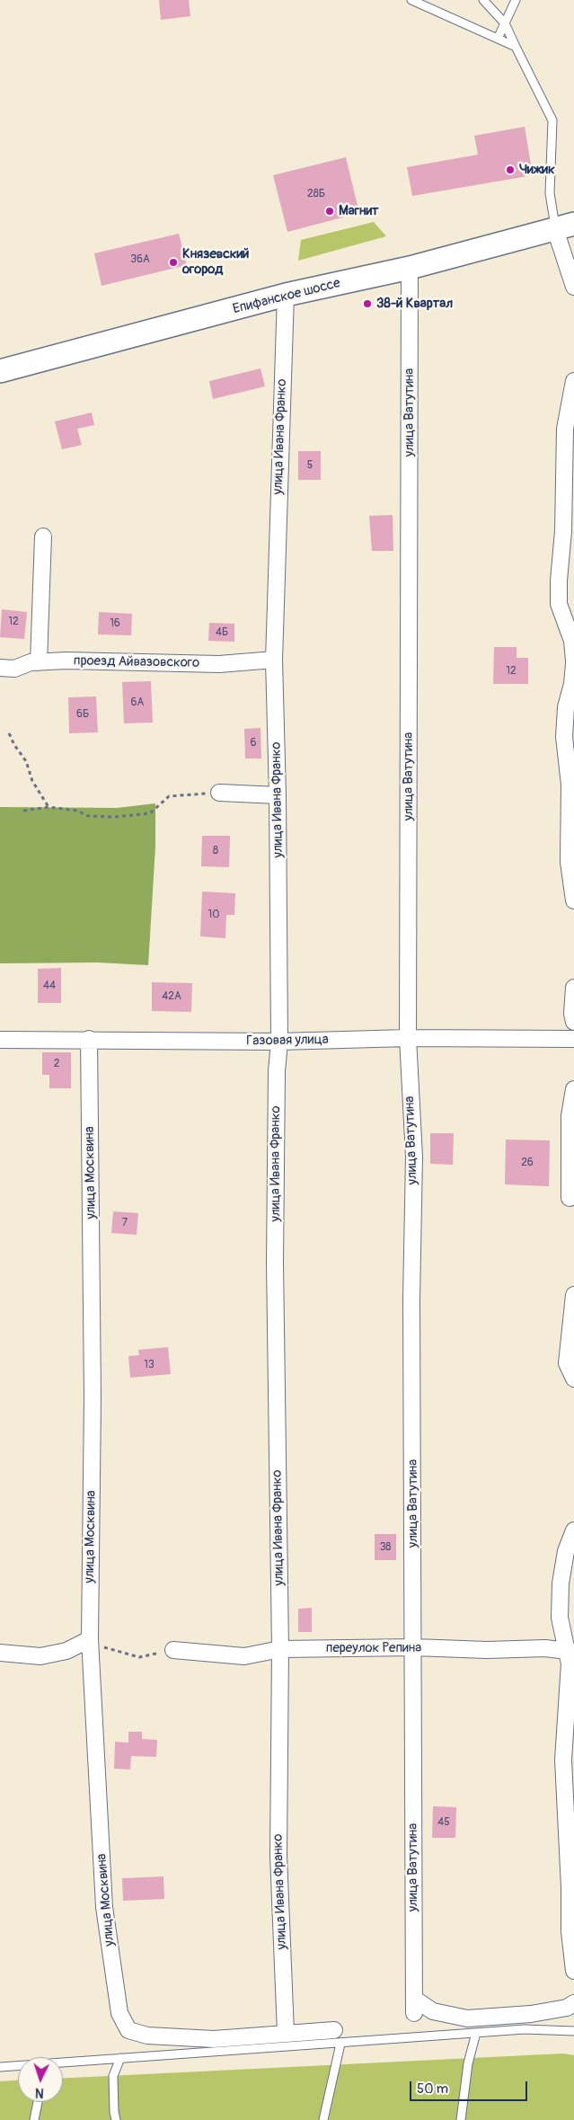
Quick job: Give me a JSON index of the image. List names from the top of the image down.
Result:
{
  "streets": {
    "main road": ["Епифанское шоссе"],
    "street": [
      "улица Ватутина",
      "улица Ивана Франко",
      "проезд Айвазовского",
      "Газовая улица",
      "улица Москвина",
      "переулок Репина"
    ]
  },
  "crossings": [
    ["Епифанское шоссе", "улица Ватутина"],
    ["Епифанское шоссе", "улица Ивана Франко"],
    ["улица Ватутина", "Газовая улица"],
    ["улица Ватутина", "переулок Репина"],
    ["улица Ивана Франко", "проезд Айвазовского"],
    ["улица Ивана Франко", "Газовая улица"],
    ["улица Ивана Франко", "улица Москвина"],
    ["улица Ивана Франко", "переулок Репина"],
    ["Газовая улица", "улица Москвина"]
  ],
  "places": [
    "Чижик",
    "Магнит",
    "Князевский огород",
    "38-й Квартал"
  ],
  "house_numbers": [
    "28Б",
    "36А",
    "5",
    "12",
    "16",
    "4Б",
    "12",
    "6А",
    "6Б",
    "6",
    "8",
    "10",
    "44",
    "42А",
    "2",
    "26",
    "7",
    "13",
    "38",
    "45"
  ],
  "scale_bar": "50 m",
  "north": "bottom"
}
